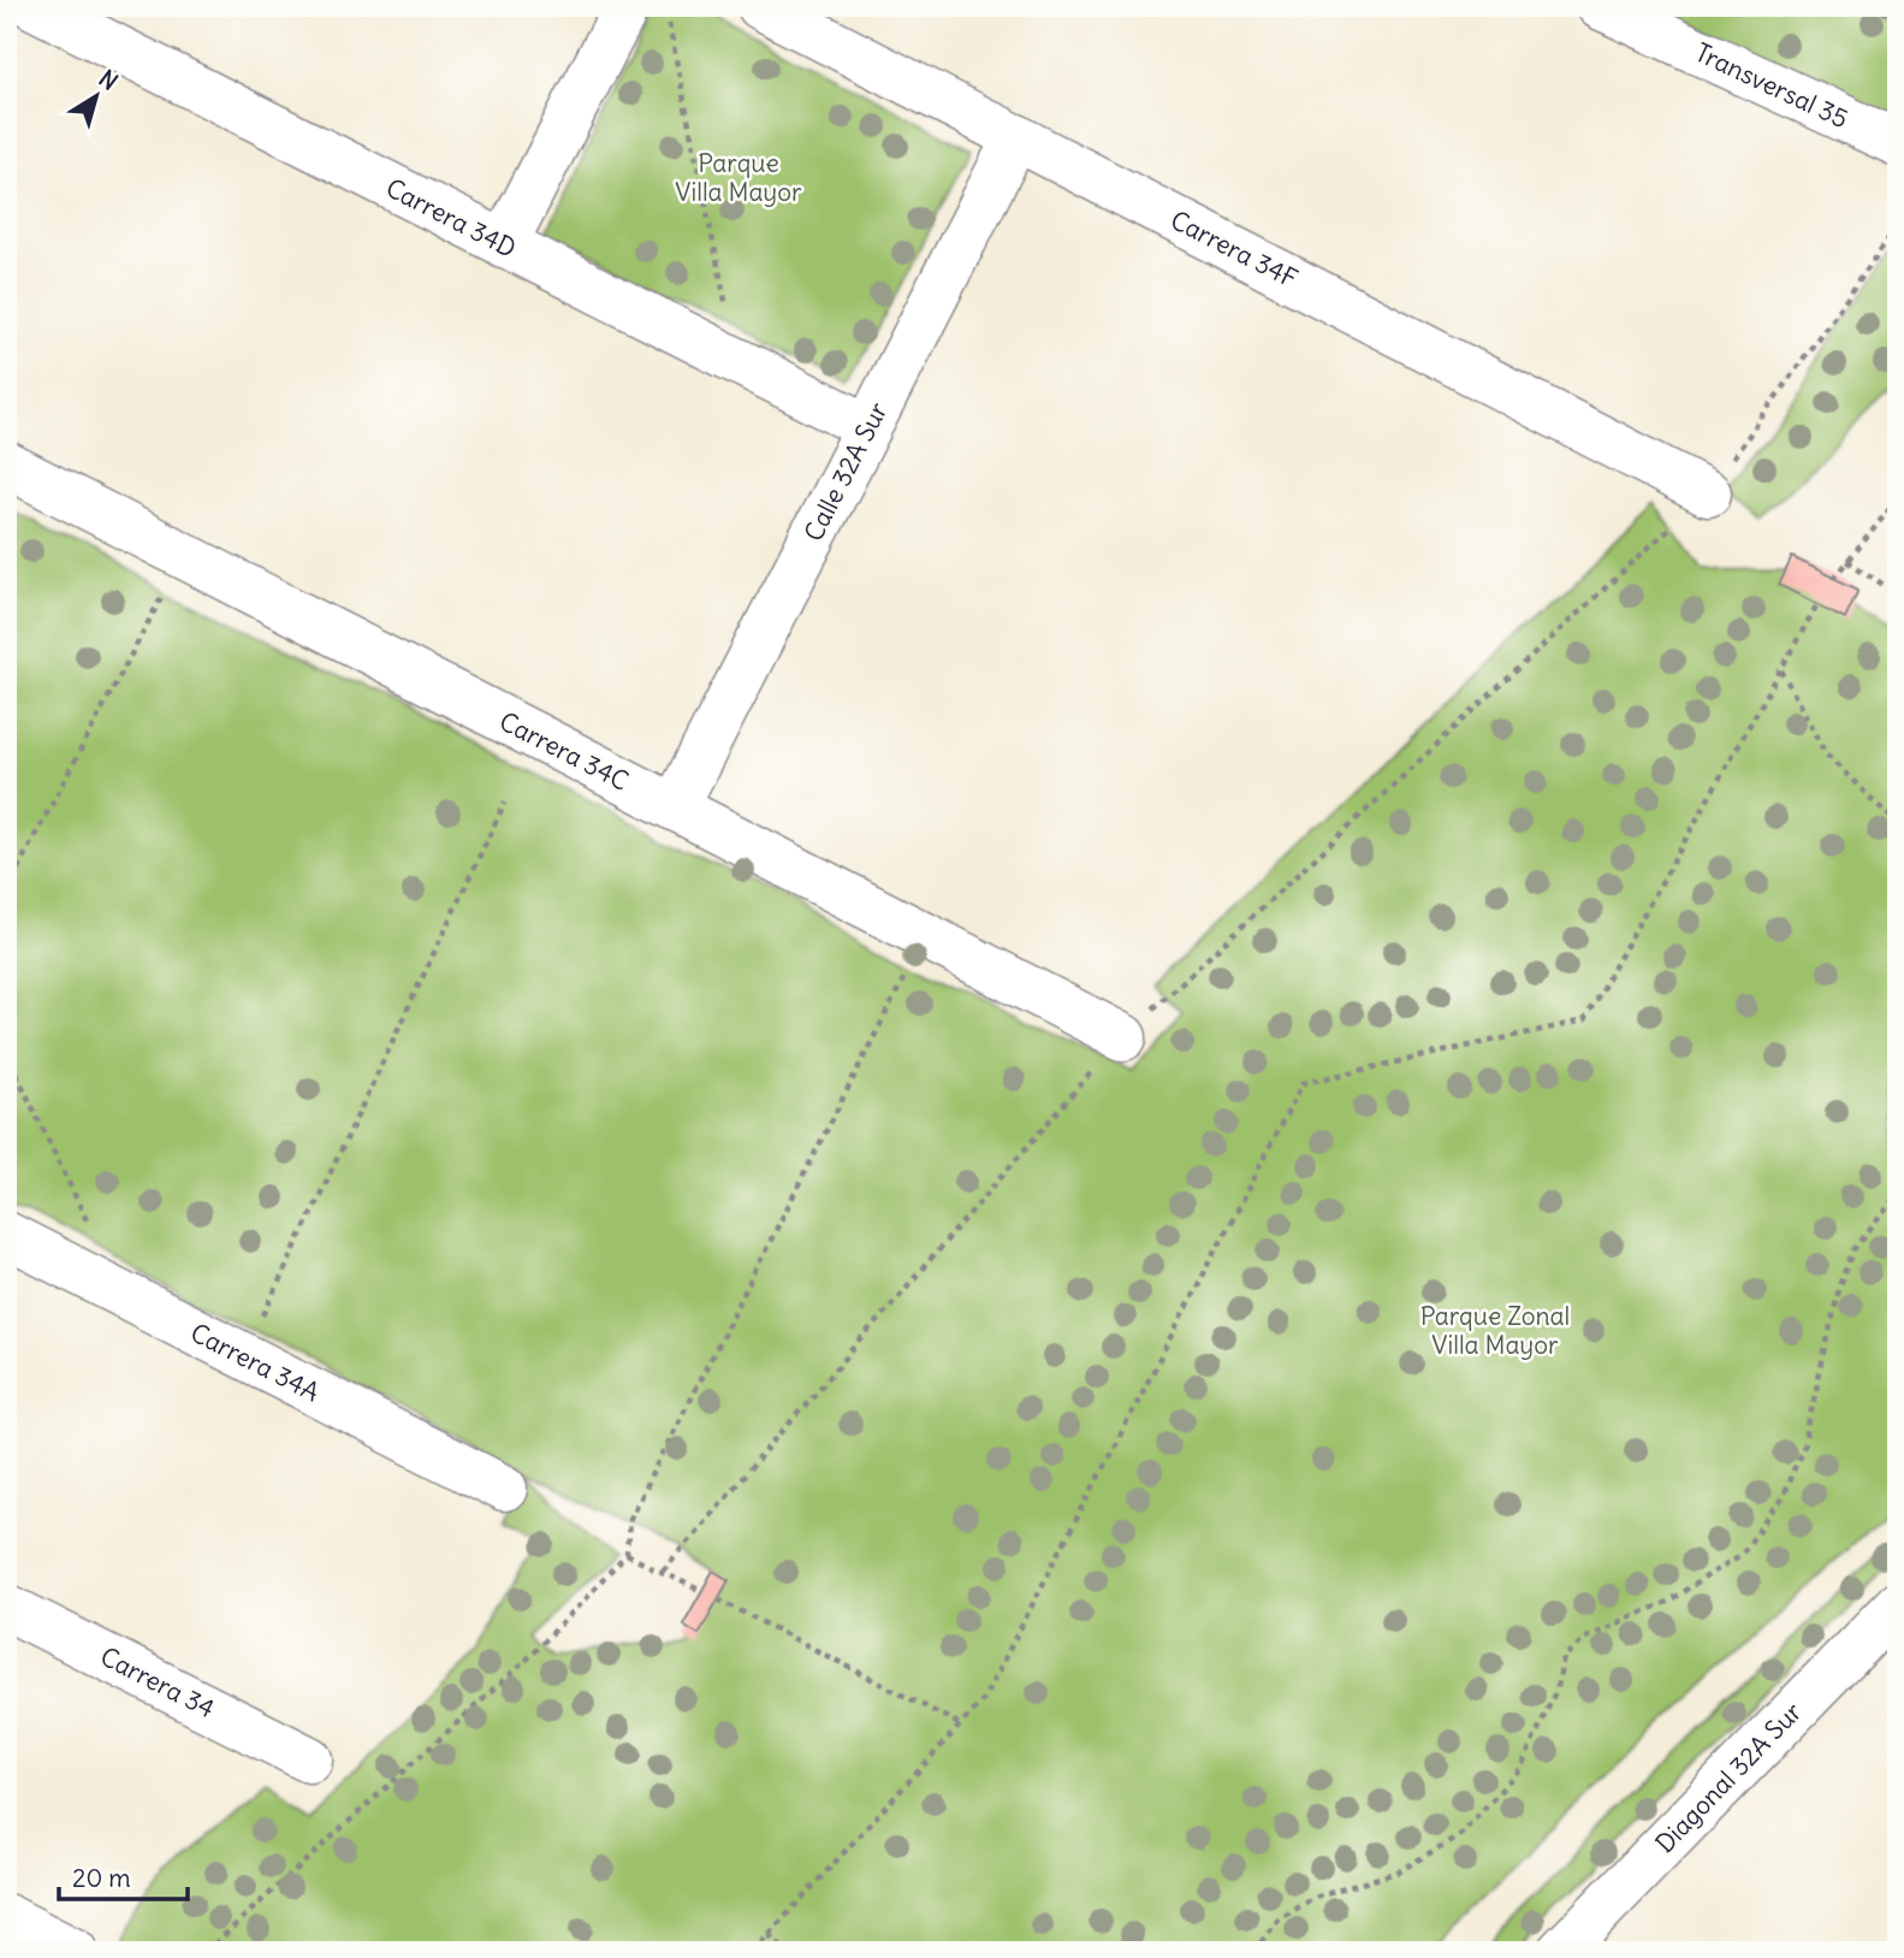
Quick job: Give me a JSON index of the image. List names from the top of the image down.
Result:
{
  "streets": {
    "street": [
      "Transversal 35",
      "Carrera 34D",
      "Carrera 34F",
      "Calle 32A Sur",
      "Carrera 34C",
      "Carrera 34A",
      "Carrera 34",
      "Diagonal 32A Sur"
    ]
  },
  "crossings": [
    ["Carrera 34D", "Calle 32A Sur"],
    ["Carrera 34F", "Calle 32A Sur"],
    ["Calle 32A Sur", "Carrera 34C"]
  ],
  "parks": ["Parque Villa Mayor", "Parque Zonal Villa Mayor"],
  "scale_bar": "20 m",
  "north": "top right"
}
